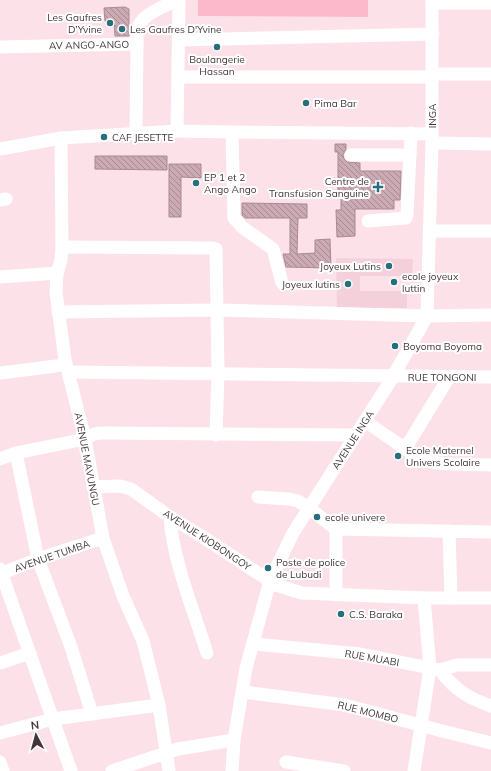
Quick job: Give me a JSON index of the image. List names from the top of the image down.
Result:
{
  "streets": {
    "street": [
      "AV ANGO-ANGO",
      "INGA",
      "RUE TONGONI",
      "AVENUE INGA",
      "AVENUE MAVUNGU",
      "AVENUE KIOBONGOY",
      "AVENUE TUMBA",
      "RUE MUABI",
      "RUE MOMBO"
    ]
  },
  "crossings": [
    ["INGA", "AVENUE INGA"],
    ["RUE TONGONI", "AVENUE INGA"],
    ["RUE TONGONI", "AVENUE MAVUNGU"],
    ["AVENUE INGA", "AVENUE KIOBONGOY"],
    ["AVENUE INGA", "RUE MUABI"],
    ["AVENUE INGA", "RUE MOMBO"],
    ["AVENUE MAVUNGU", "AVENUE KIOBONGOY"],
    ["AVENUE MAVUNGU", "AVENUE TUMBA"]
  ],
  "places": {
    "other": [
      "Les Gaufres D’Yvine",
      "Les Gaufres D'Yvine",
      "Boulangerie Hassan",
      "Pima Bar",
      "CAF JESETTE",
      "EP 1 et 2 Ango Ango",
      "Joyeux Lutins",
      "ecole joyeux luttin",
      "Joyeux lutins",
      "Boyoma Boyoma",
      "Ecole Maternel Univers Scolaire",
      "ecole univere",
      "Poste de police de Lubudi",
      "C.S. Baraka"
    ],
    "health": ["Centre de Transfusion Sanguine"]
  },
  "north": "top"
}
